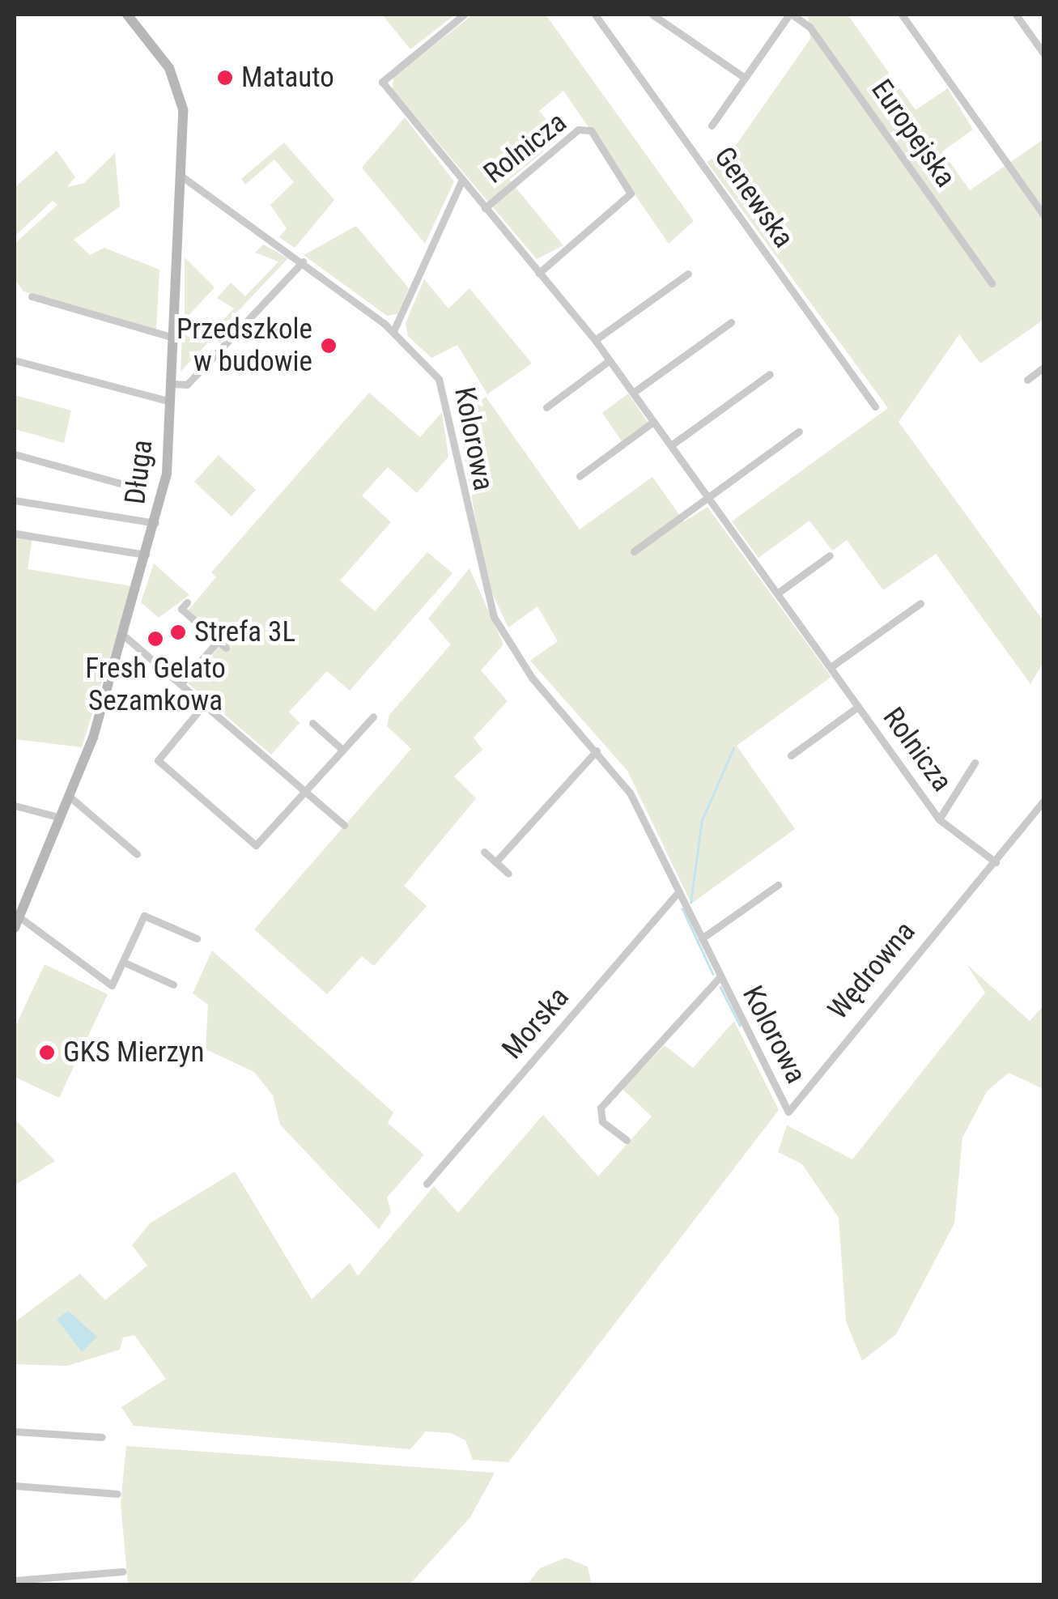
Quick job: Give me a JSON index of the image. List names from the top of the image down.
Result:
{
  "streets": {
    "street": [
      "Europejska",
      "Rolnicza",
      "Genewska",
      "Kolorowa",
      "Długa",
      "Wędrowna",
      "Morska"
    ]
  },
  "crossings": [
    ["Rolnicza", "Wędrowna"],
    ["Kolorowa", "Długa"],
    ["Kolorowa", "Wędrowna"],
    ["Kolorowa", "Morska"]
  ],
  "places": [
    "Matauto",
    "Przedszkole w budowie",
    "Strefa 3L",
    "Fresh Gelato Sezamkowa",
    "GKS Mierzyn"
  ]
}
